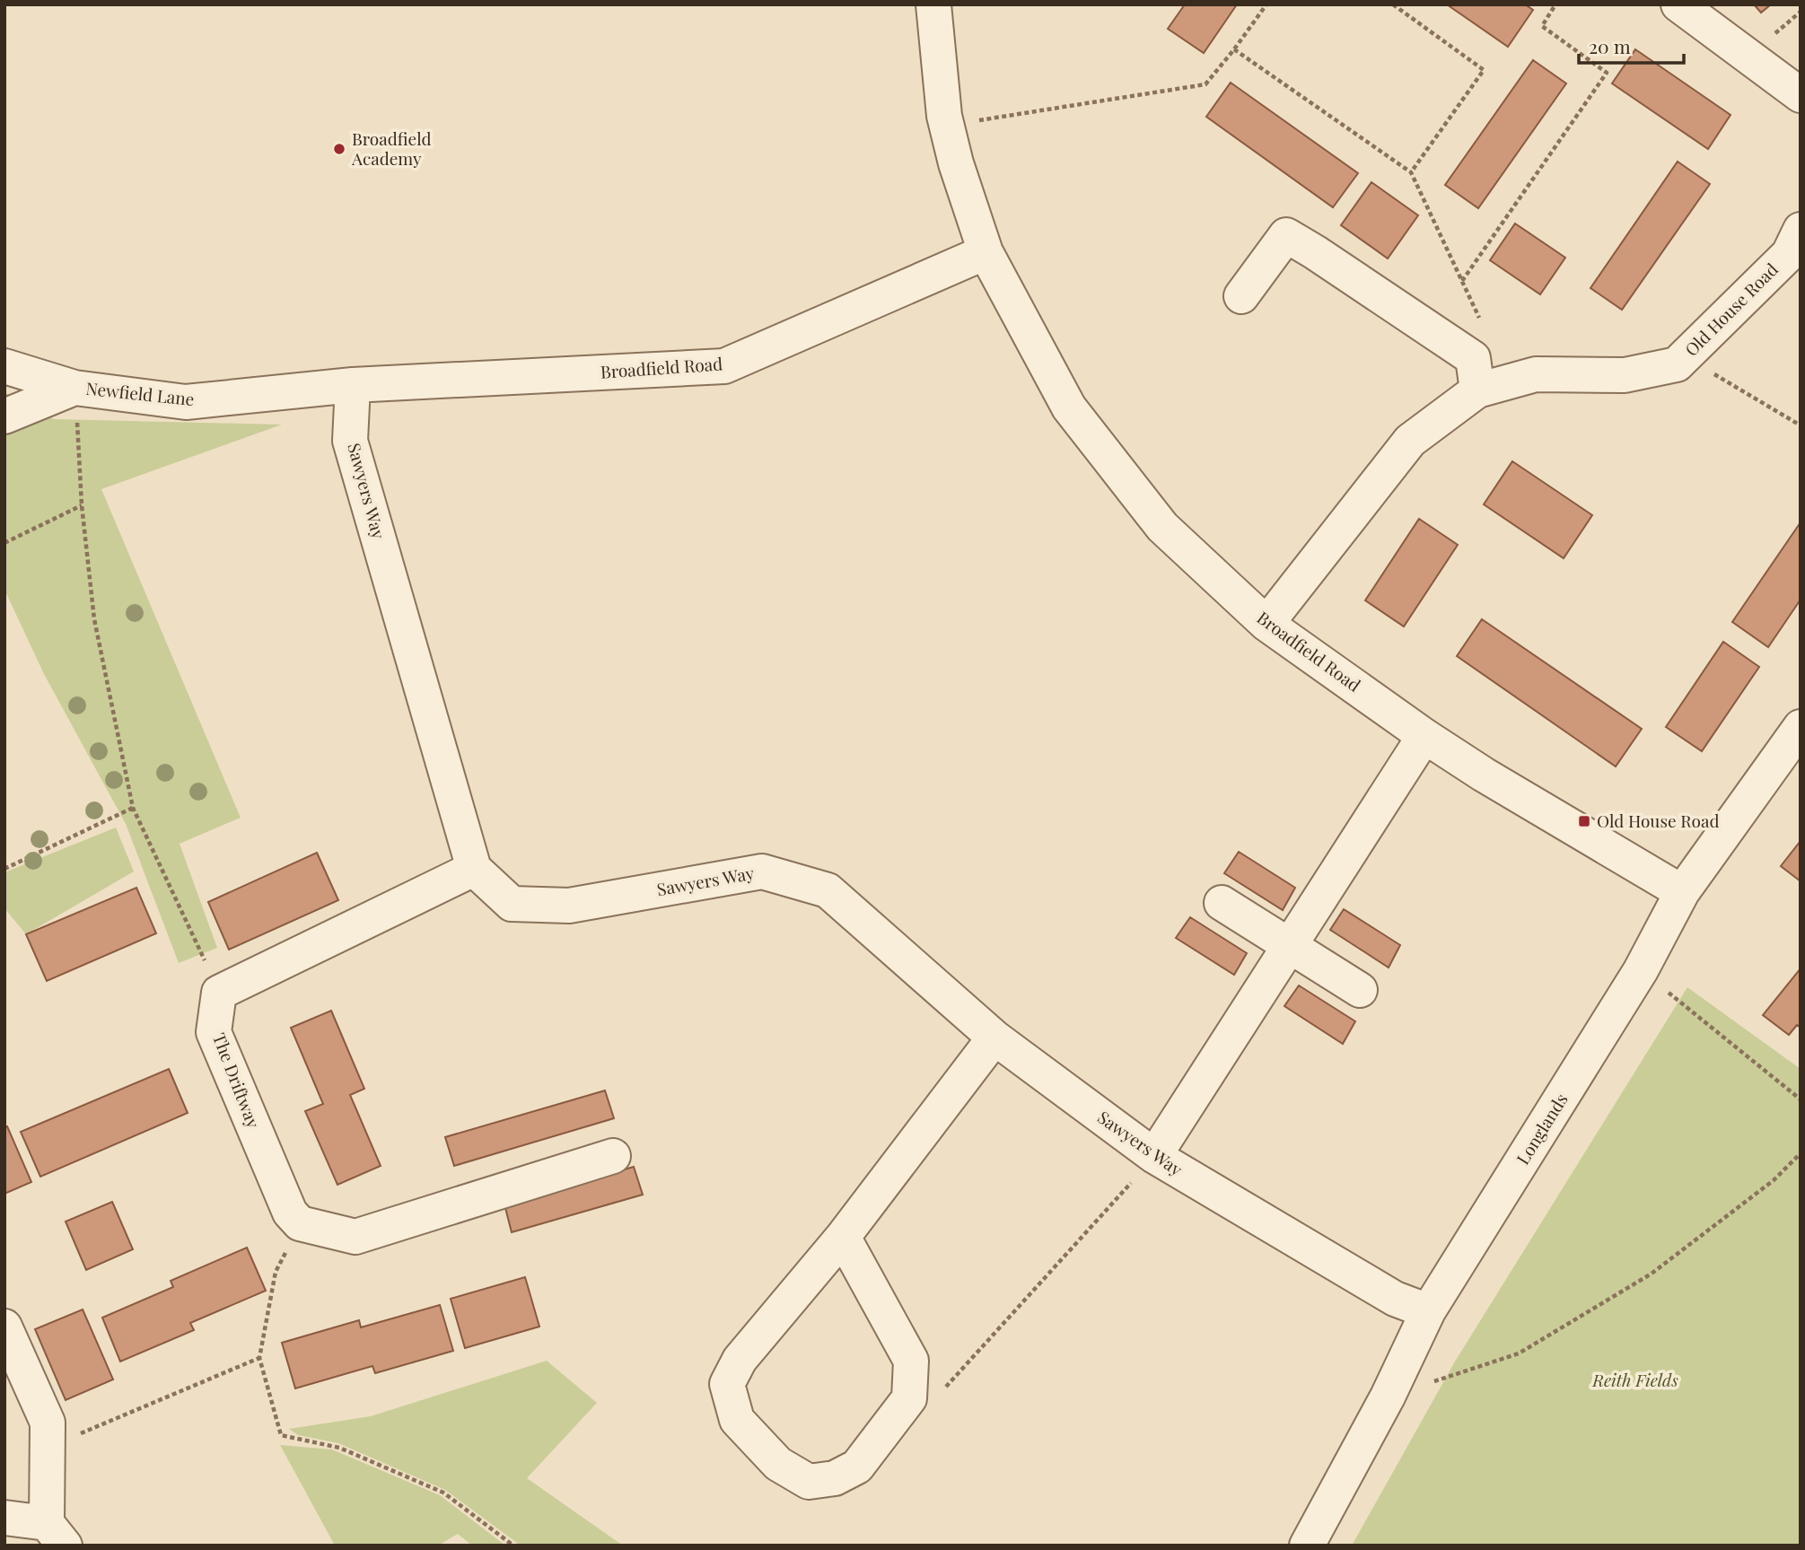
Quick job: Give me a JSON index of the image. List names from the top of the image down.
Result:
{
  "streets": {
    "street": [
      "Old House Road",
      "Broadfield Road",
      "Newfield Lane",
      "Sawyers Way",
      "The Driftway",
      "Longlands"
    ]
  },
  "crossings": [
    ["Old House Road", "Broadfield Road"],
    ["Broadfield Road", "Newfield Lane"],
    ["Broadfield Road", "Sawyers Way"],
    ["Broadfield Road", "Longlands"],
    ["Newfield Lane", "Sawyers Way"],
    ["Sawyers Way", "Longlands"]
  ],
  "parks": ["Reith Fields"],
  "places": {
    "other": ["Broadfield Academy"],
    "transit": ["Old House Road"]
  },
  "scale_bar": "20 m"
}
